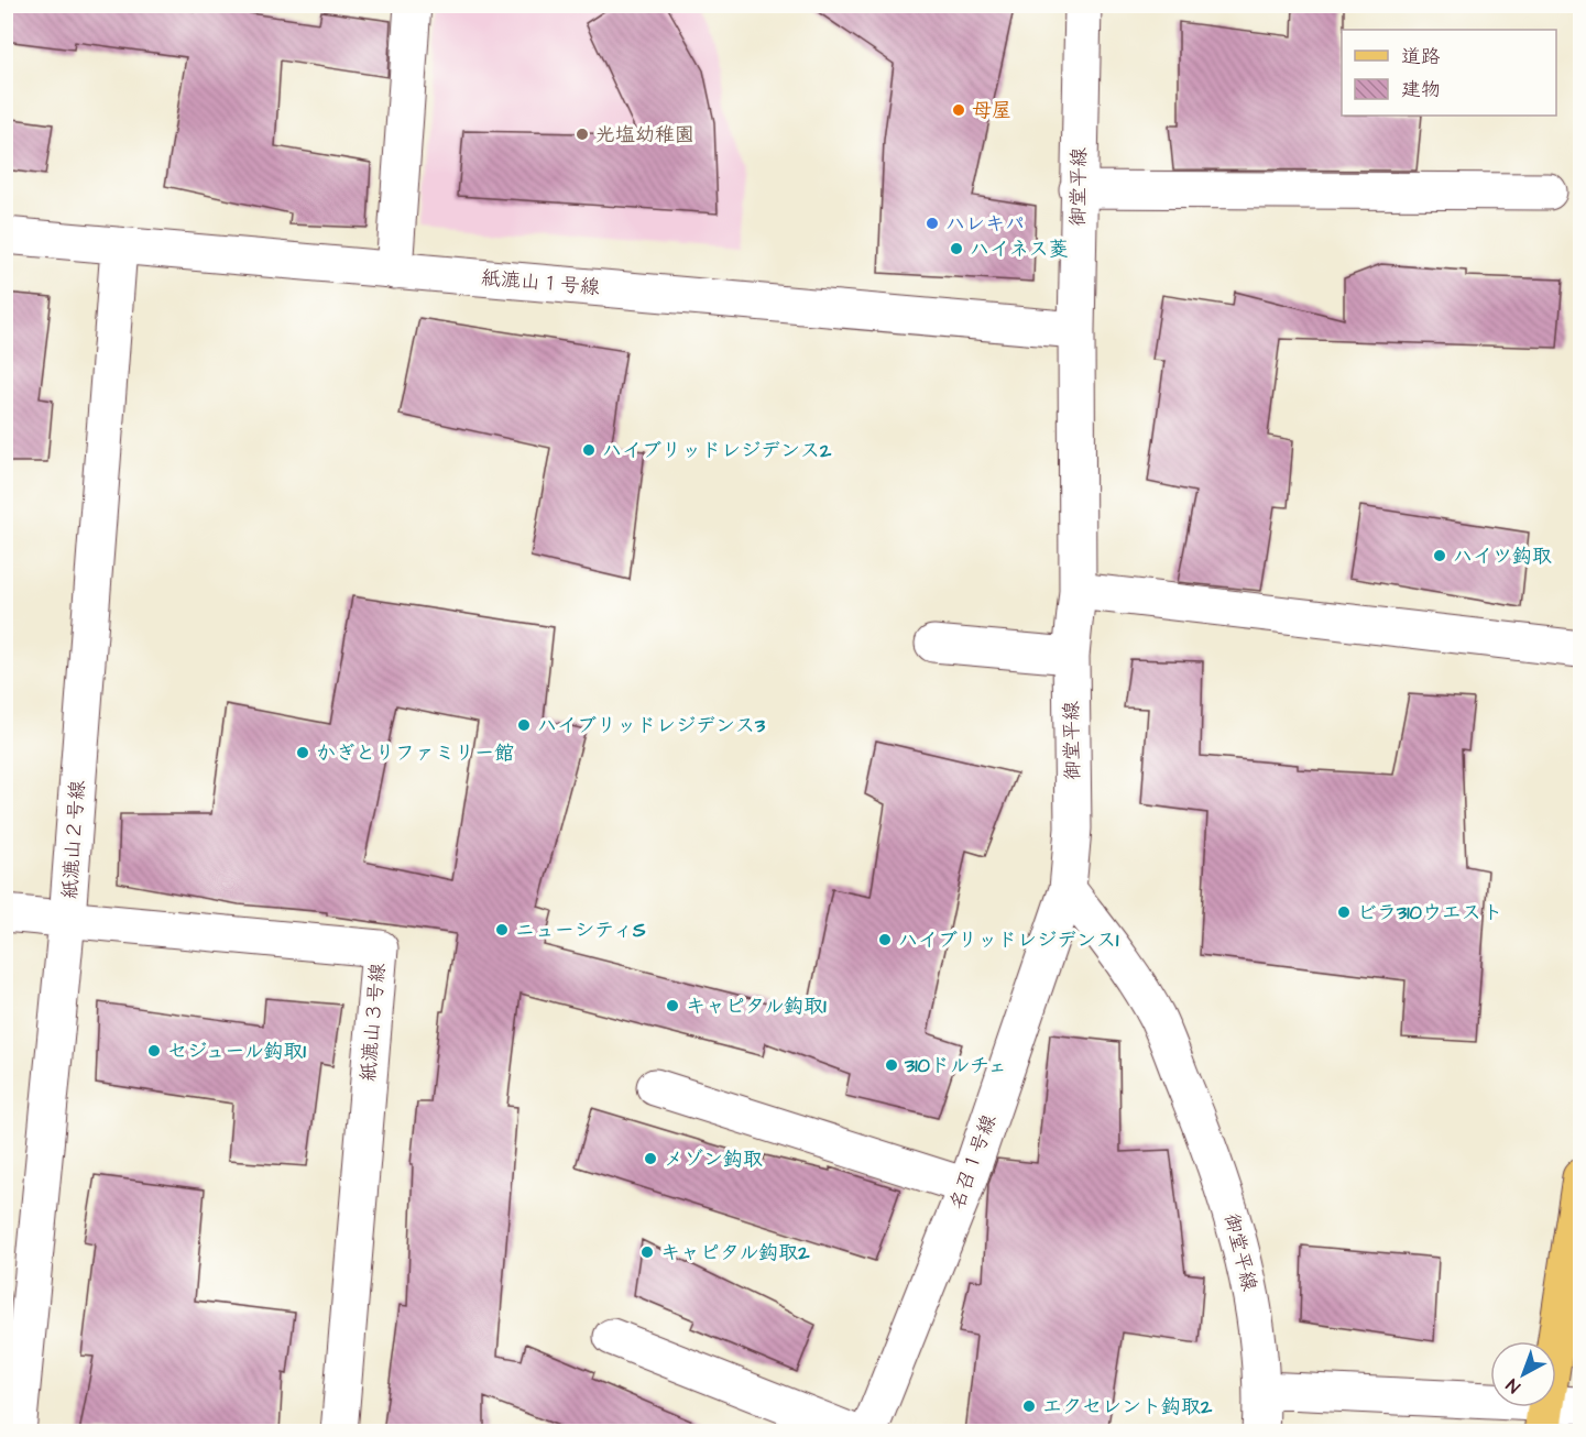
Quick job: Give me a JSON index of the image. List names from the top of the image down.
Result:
{
  "streets": {
    "street": [
      "御堂平線",
      "紙漉山１号線",
      "紙漉山２号線",
      "紙漉山３号線",
      "名召１号線"
    ]
  },
  "crossings": [
    ["御堂平線", "紙漉山１号線"],
    ["御堂平線", "名召１号線"],
    ["紙漉山１号線", "紙漉山２号線"],
    ["紙漉山２号線", "紙漉山３号線"]
  ],
  "places": [
    "母屋",
    "光塩幼稚園",
    "ハレキパ",
    "ハイネス菱",
    "ハイブリッドレジデンス2",
    "ハイツ鈎取",
    "ハイブリッドレジデンス3",
    "かぎとりファミリー館",
    "ビラ310ウエスト",
    "ニューシティS",
    "ハイブリッドレジデンス1",
    "キャピタル鈎取1",
    "セジュール鈎取1",
    "310ドルチェ",
    "メゾン鈎取",
    "キャピタル鈎取2",
    "エクセレント鈎取2"
  ],
  "legend": ["道路", "建物"],
  "north": "bottom left"
}
